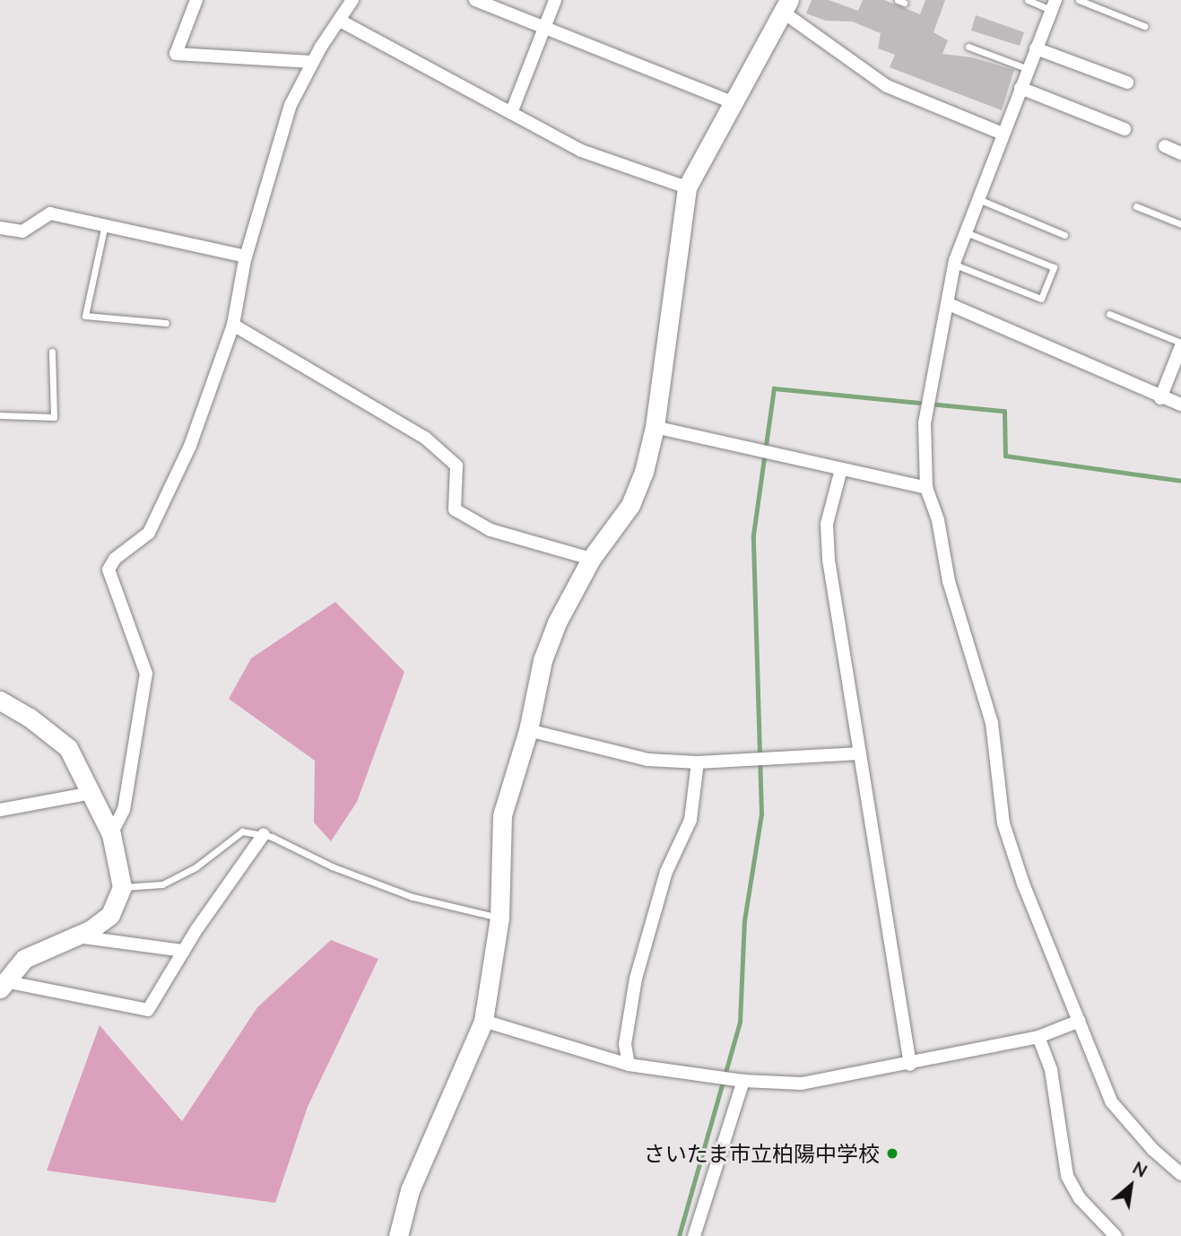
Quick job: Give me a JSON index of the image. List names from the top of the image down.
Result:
{
  "places": ["さいたま市立柏陽中学校"],
  "north": "top right"
}
